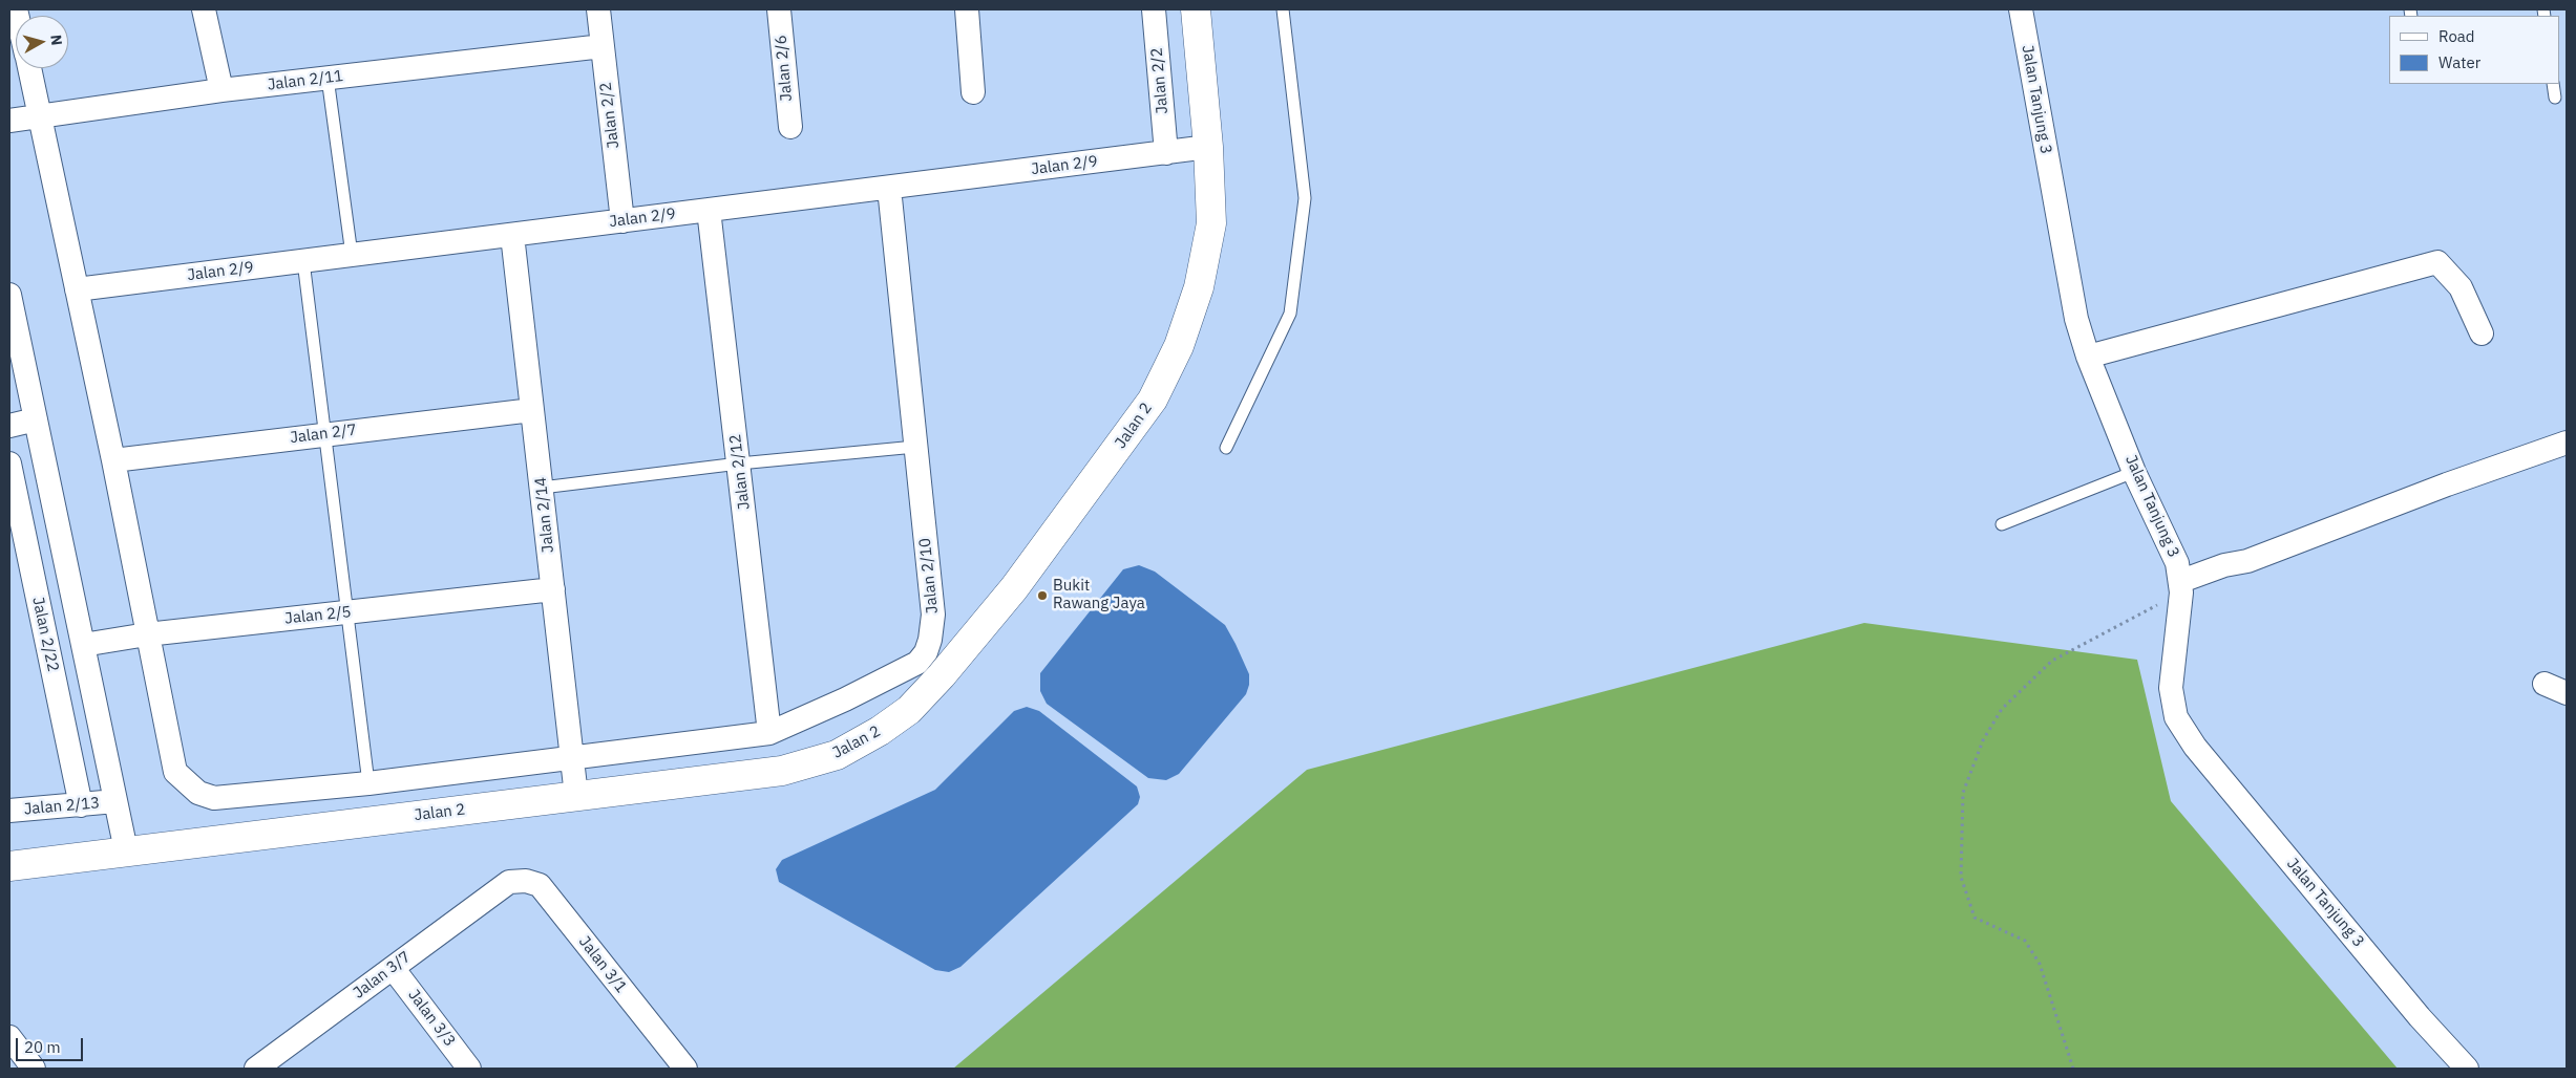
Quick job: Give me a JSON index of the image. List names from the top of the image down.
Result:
{
  "streets": {
    "street": [
      "Jalan 2/6",
      "Jalan 2/11",
      "Jalan 2/2",
      "Jalan Tanjung 3",
      "Jalan 2/9",
      "Jalan 2",
      "Jalan 2/7",
      "Jalan 2/12",
      "Jalan 2/14",
      "Jalan 2/10",
      "Jalan 2/5",
      "Jalan 2/22",
      "Jalan 2/13",
      "Jalan 3/1",
      "Jalan 3/7",
      "Jalan 3/3"
    ]
  },
  "crossings": [
    ["Jalan 2/11", "Jalan 2/2"],
    ["Jalan 2/11", "Jalan 2/10"],
    ["Jalan 2/2", "Jalan 2/9"],
    ["Jalan 2/9", "Jalan 2"],
    ["Jalan 2/9", "Jalan 2/12"],
    ["Jalan 2/9", "Jalan 2/14"],
    ["Jalan 2/9", "Jalan 2/10"],
    ["Jalan 2", "Jalan 2/14"],
    ["Jalan 2/7", "Jalan 2/14"],
    ["Jalan 2/7", "Jalan 2/10"],
    ["Jalan 2/12", "Jalan 2/10"],
    ["Jalan 2/14", "Jalan 2/10"],
    ["Jalan 2/14", "Jalan 2/5"],
    ["Jalan 2/10", "Jalan 2/5"],
    ["Jalan 2/22", "Jalan 2/13"],
    ["Jalan 3/1", "Jalan 3/7"],
    ["Jalan 3/7", "Jalan 3/3"]
  ],
  "places": ["Bukit Rawang Jaya"],
  "legend": ["Road", "Water"],
  "scale_bar": "20 m",
  "north": "right"
}
